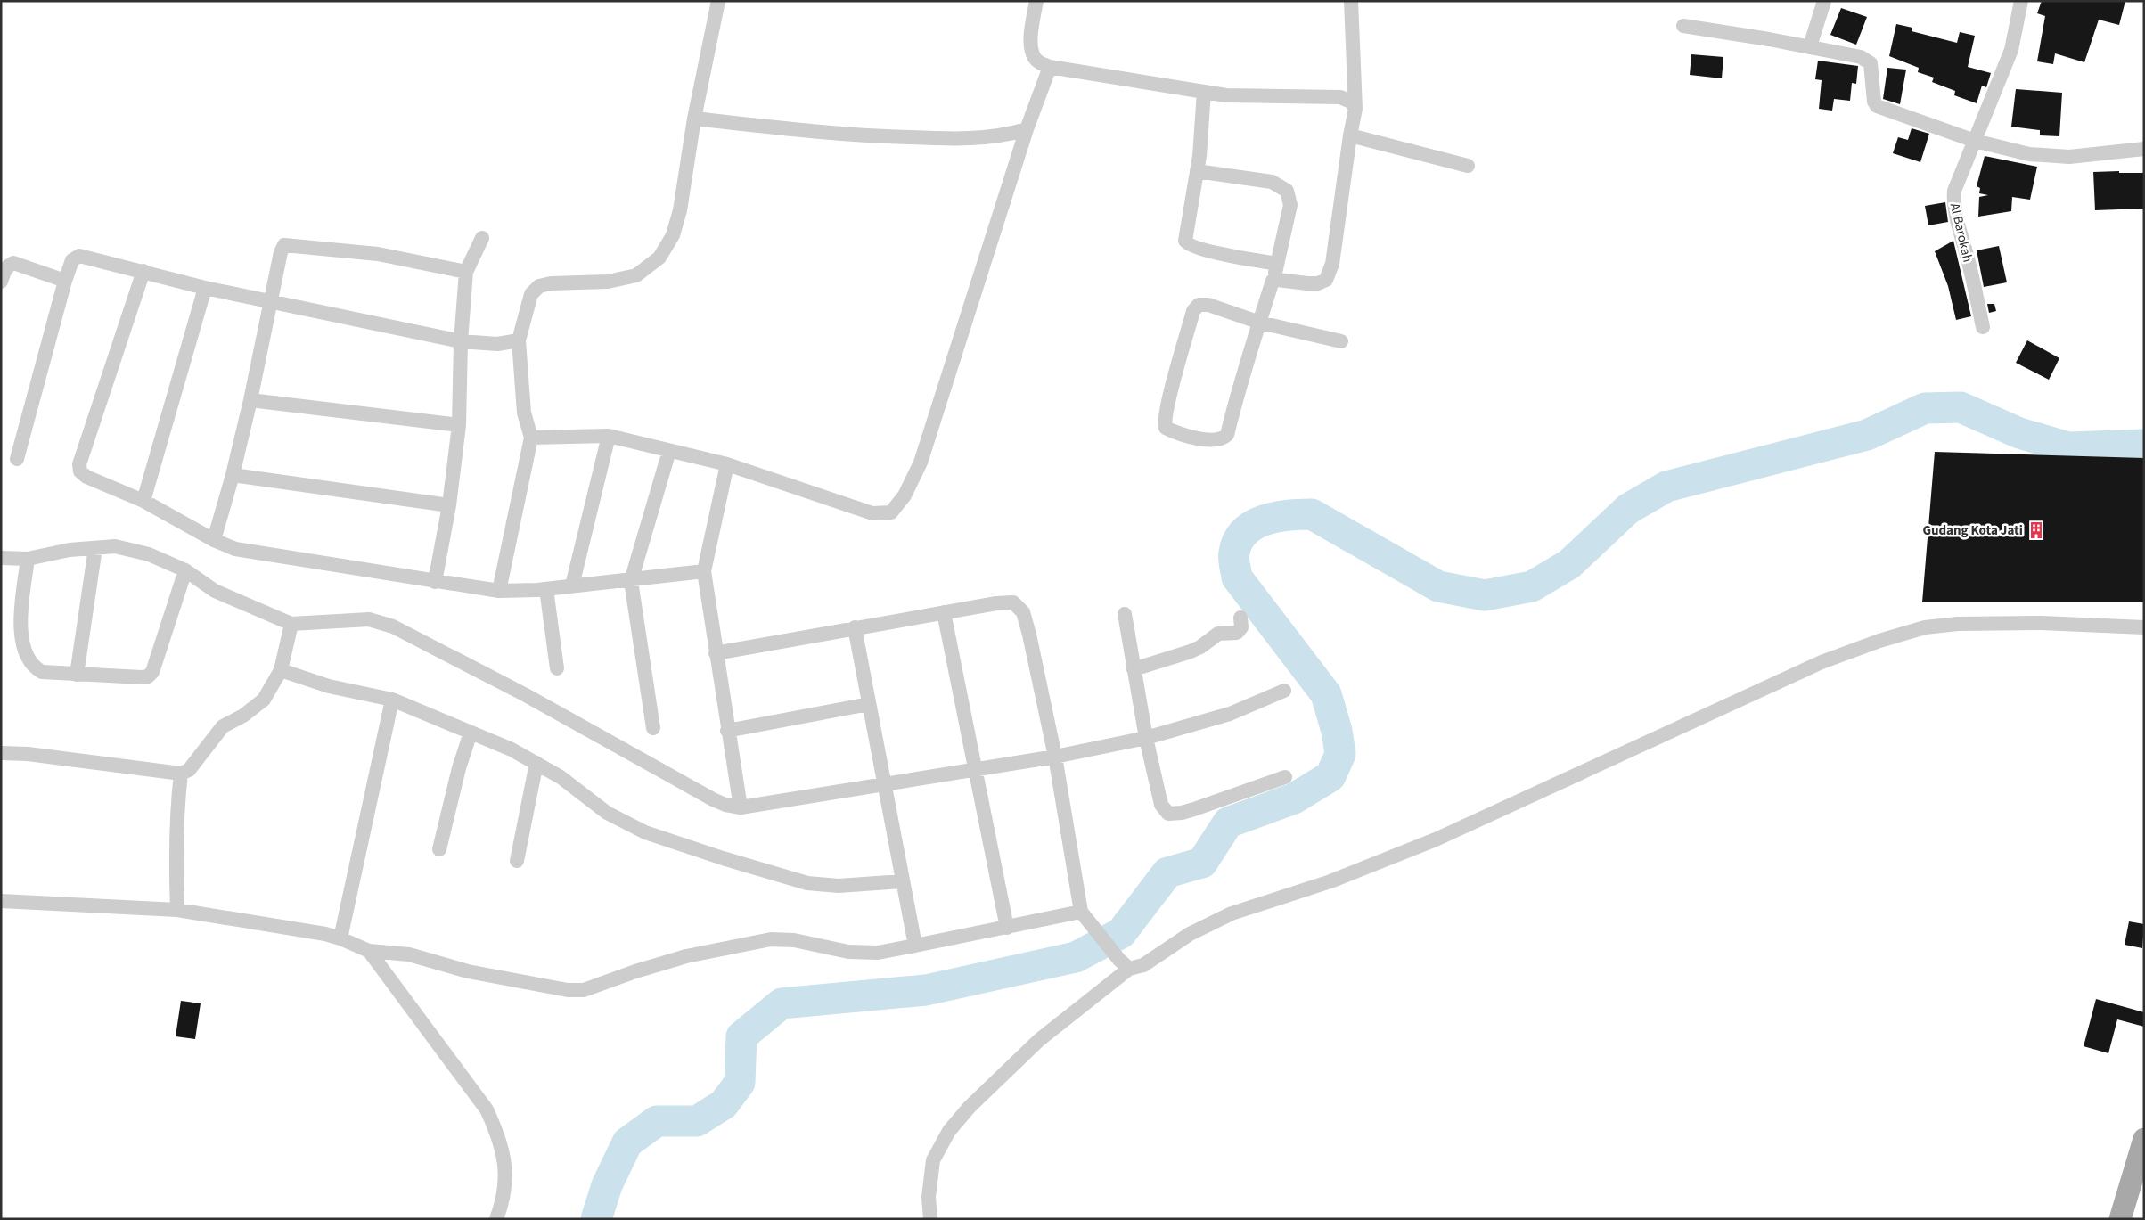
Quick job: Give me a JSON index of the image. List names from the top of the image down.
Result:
{
  "streets": {
    "street": ["Al Barokah"]
  },
  "places": {
    "building": ["Gudang Kota Jati"]
  }
}
